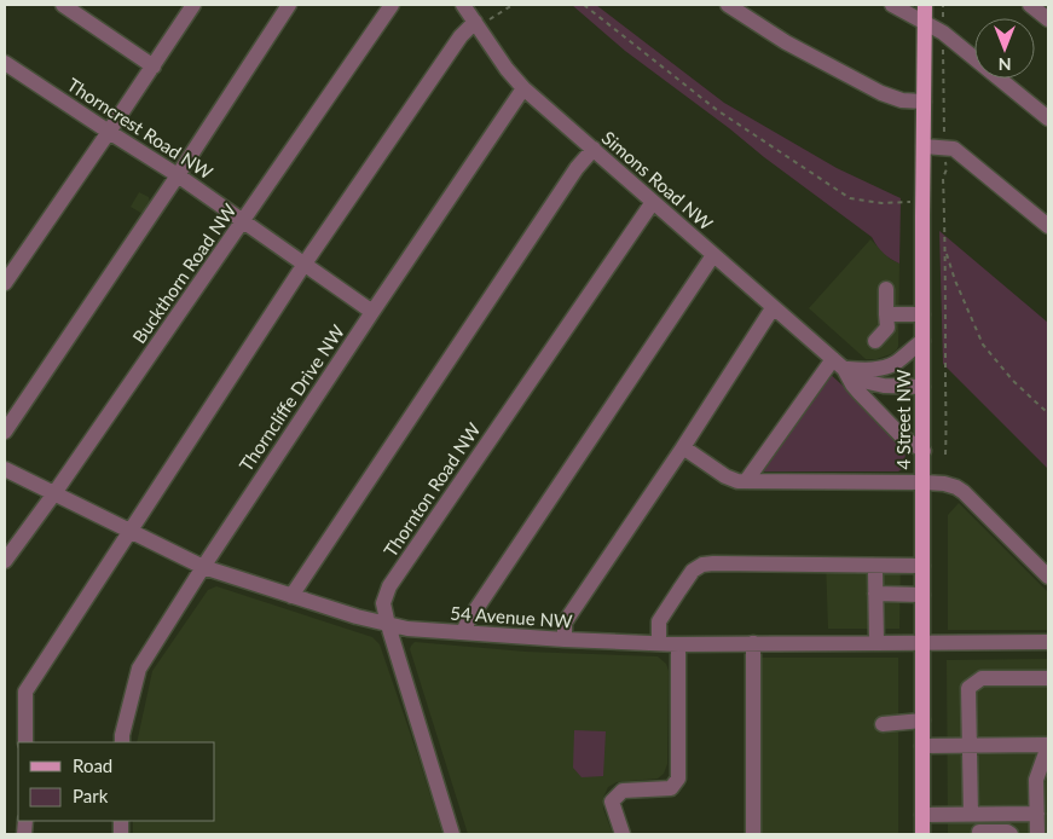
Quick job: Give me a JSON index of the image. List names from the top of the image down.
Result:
{
  "streets": {
    "main road": ["4 Street NW"],
    "street": [
      "Thorncrest Road NW",
      "Simons Road NW",
      "Buckthorn Road NW",
      "Thorncliffe Drive NW",
      "Thornton Road NW",
      "54 Avenue NW"
    ]
  },
  "crossings": [
    ["Thorncrest Road NW", "Buckthorn Road NW"],
    ["Thorncrest Road NW", "Thorncliffe Drive NW"],
    ["Simons Road NW", "Thorncliffe Drive NW"],
    ["Simons Road NW", "4 Street NW"],
    ["Simons Road NW", "Thornton Road NW"],
    ["Buckthorn Road NW", "54 Avenue NW"],
    ["Thorncliffe Drive NW", "54 Avenue NW"],
    ["4 Street NW", "54 Avenue NW"],
    ["Thornton Road NW", "54 Avenue NW"]
  ],
  "legend": ["Road", "Park"],
  "north": "bottom"
}
